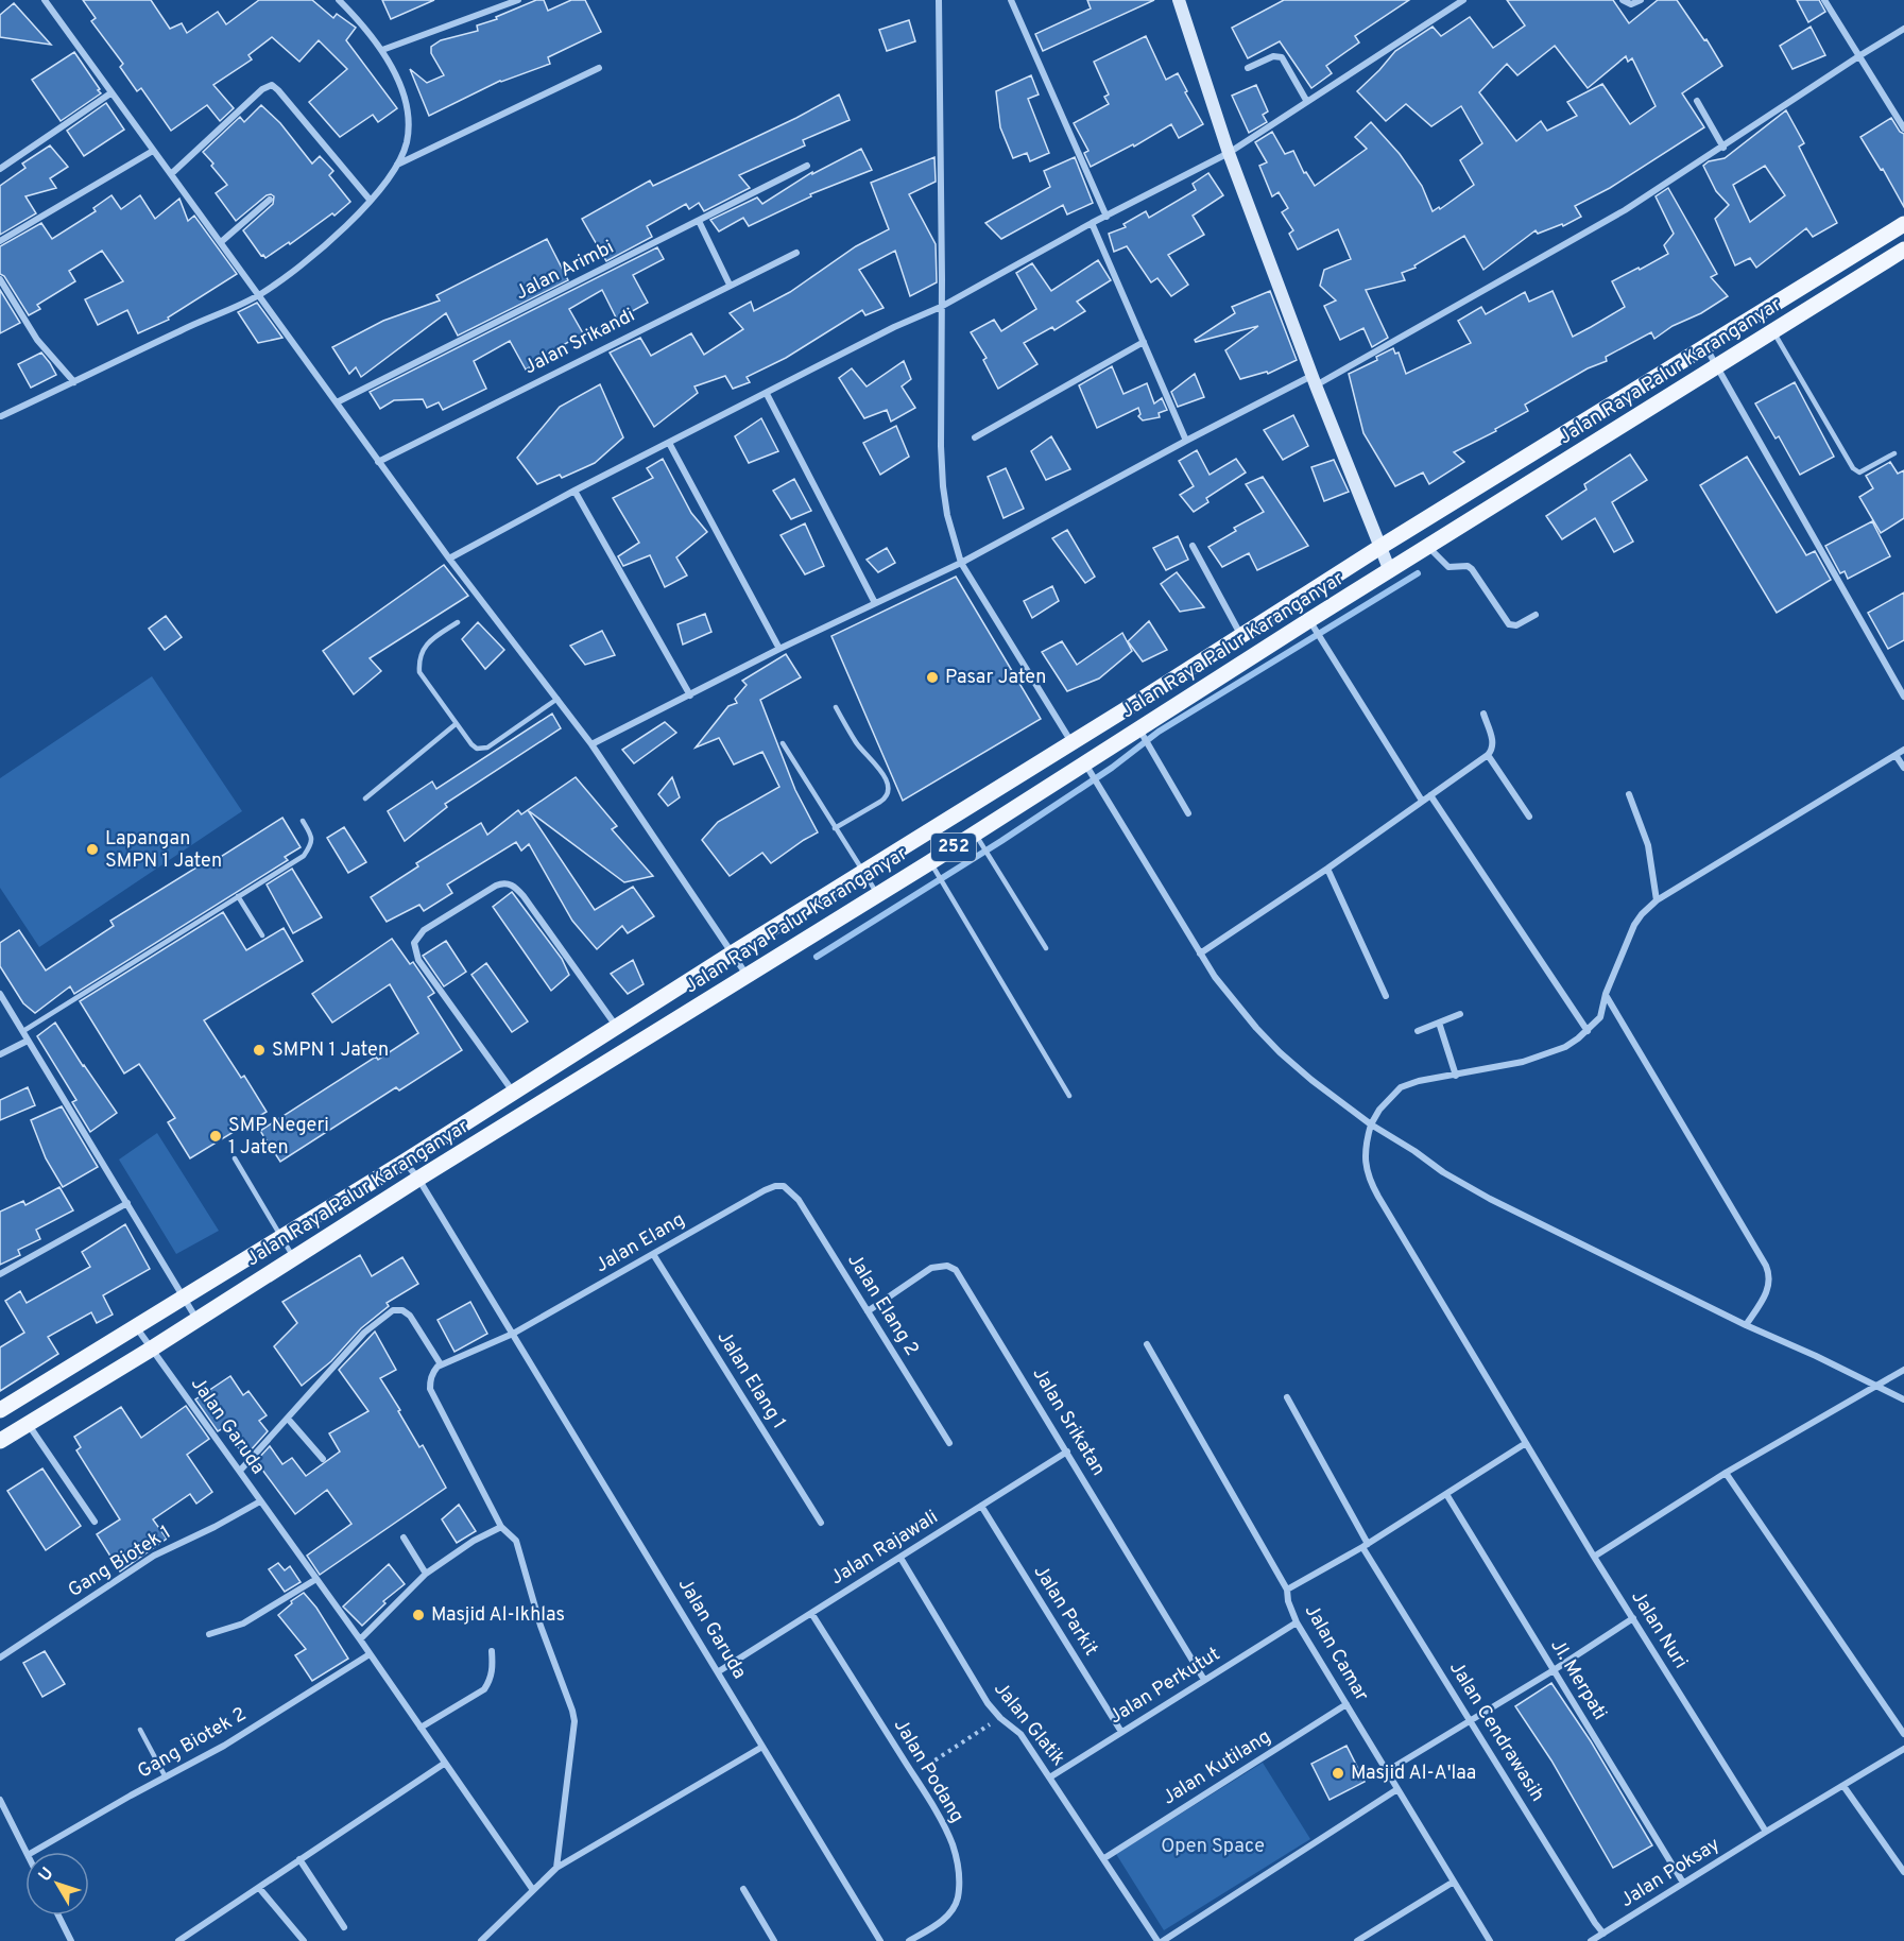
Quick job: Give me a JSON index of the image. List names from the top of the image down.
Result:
{
  "streets": {
    "main road": ["Jalan Raya Palur Karanganyar", "252"],
    "street": [
      "Jalan Arimbi",
      "Jalan Srikandi",
      "Jalan Elang",
      "Jalan Elang 2",
      "Jalan Elang 1",
      "Jalan Srikatan",
      "Jalan Garuda",
      "Jalan Rajawali",
      "Gang Biotek 1",
      "Jalan Parkit",
      "Jalan Nuri",
      "Jalan Camar",
      "Jl. Merpati",
      "Jalan Perkutut",
      "Jalan Glatik",
      "Jalan Cendrawasih",
      "Gang Biotek 2",
      "Jalan Kutilang",
      "Jalan Podang",
      "Jalan Poksay"
    ]
  },
  "crossings": [
    ["Jalan Raya Palur Karanganyar", "Jalan Garuda"],
    ["Jalan Elang", "Jalan Elang 2"],
    ["Jalan Elang", "Jalan Elang 1"],
    ["Jalan Elang", "Jalan Garuda"],
    ["Jalan Elang 2", "Jalan Srikatan"],
    ["Jalan Srikatan", "Jalan Rajawali"],
    ["Jalan Srikatan", "Jalan Perkutut"],
    ["Jalan Garuda", "Jalan Rajawali"],
    ["Jalan Garuda", "Gang Biotek 1"],
    ["Jalan Garuda", "Gang Biotek 2"],
    ["Jalan Rajawali", "Jalan Parkit"],
    ["Jalan Rajawali", "Jalan Glatik"],
    ["Jalan Rajawali", "Jalan Podang"],
    ["Jalan Parkit", "Jalan Perkutut"],
    ["Jalan Nuri", "Jalan Poksay"],
    ["Jalan Camar", "Jalan Perkutut"],
    ["Jalan Camar", "Jalan Kutilang"],
    ["Jl. Merpati", "Jalan Poksay"],
    ["Jalan Perkutut", "Jalan Glatik"],
    ["Jalan Glatik", "Jalan Kutilang"],
    ["Jalan Cendrawasih", "Jalan Poksay"]
  ],
  "parks": ["Open Space"],
  "places": [
    "Pasar Jaten",
    "Lapangan SMPN 1 Jaten",
    "SMPN 1 Jaten",
    "SMP Negeri 1 Jaten",
    "Masjid Al-Ikhlas",
    "Masjid Al-A'laa"
  ],
  "north": "top left"
}
